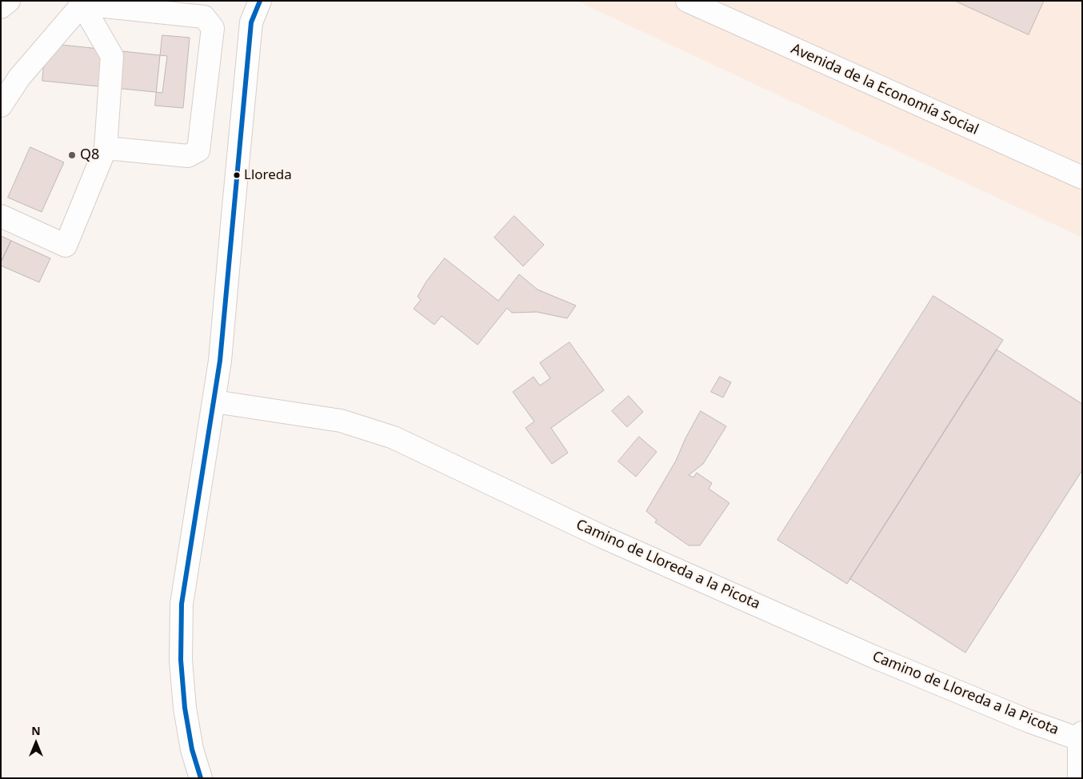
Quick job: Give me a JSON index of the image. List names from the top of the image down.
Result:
{
  "streets": {
    "street": ["Avenida de la Economía Social", "Camino de Lloreda a la Picota"]
  },
  "places": ["Q8", "Lloreda"],
  "north": "top"
}
